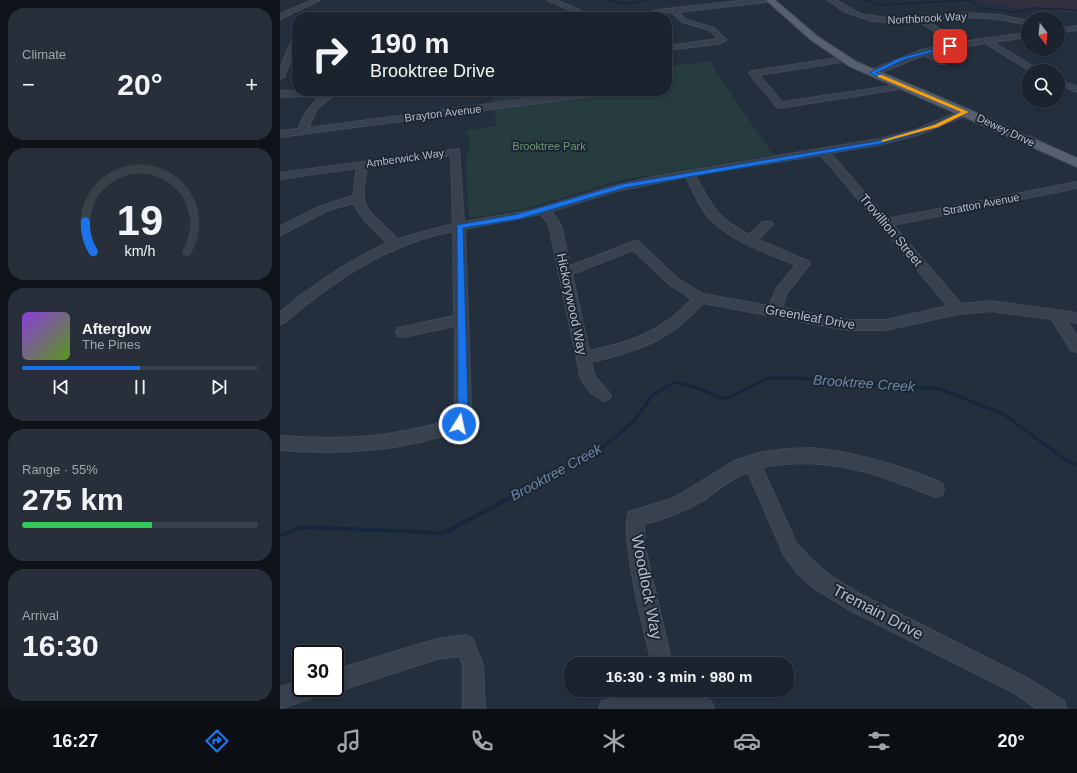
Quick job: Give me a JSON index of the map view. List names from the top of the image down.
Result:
{
  "streets": {
    "main road": ["Dewey Drive"],
    "street": [
      "Northbrook Way",
      "Brayton Avenue",
      "Amberwick Way",
      "Stratton Avenue",
      "Trovillion Street",
      "Hickorywood Way",
      "Greenleaf Drive",
      "Woodlock Way",
      "Tremain Drive"
    ]
  },
  "crossings": [
    ["Stratton Avenue", "Trovillion Street"],
    ["Trovillion Street", "Greenleaf Drive"],
    ["Hickorywood Way", "Greenleaf Drive"],
    ["Woodlock Way", "Tremain Drive"]
  ],
  "water": ["Brooktree Creek"],
  "parks": ["Brooktree Park"],
  "north": "bottom",
  "page": {
    "tile": [
      "Climate",
      ["Range · 55%", "275 km"],
      ["Arrival", "16:30"]
    ],
    "turn": ["190 m", "Brooktree Drive"],
    "heat": ["−", "20°", "+"],
    "song": ["Afterglow", "The Pines"],
    "limit": "30",
    "trip": "16:30 · 3 min · 980 m",
    "tabs": ["16:27", "20°"],
    "gauge": ["19", "km/h"]
  }
}
